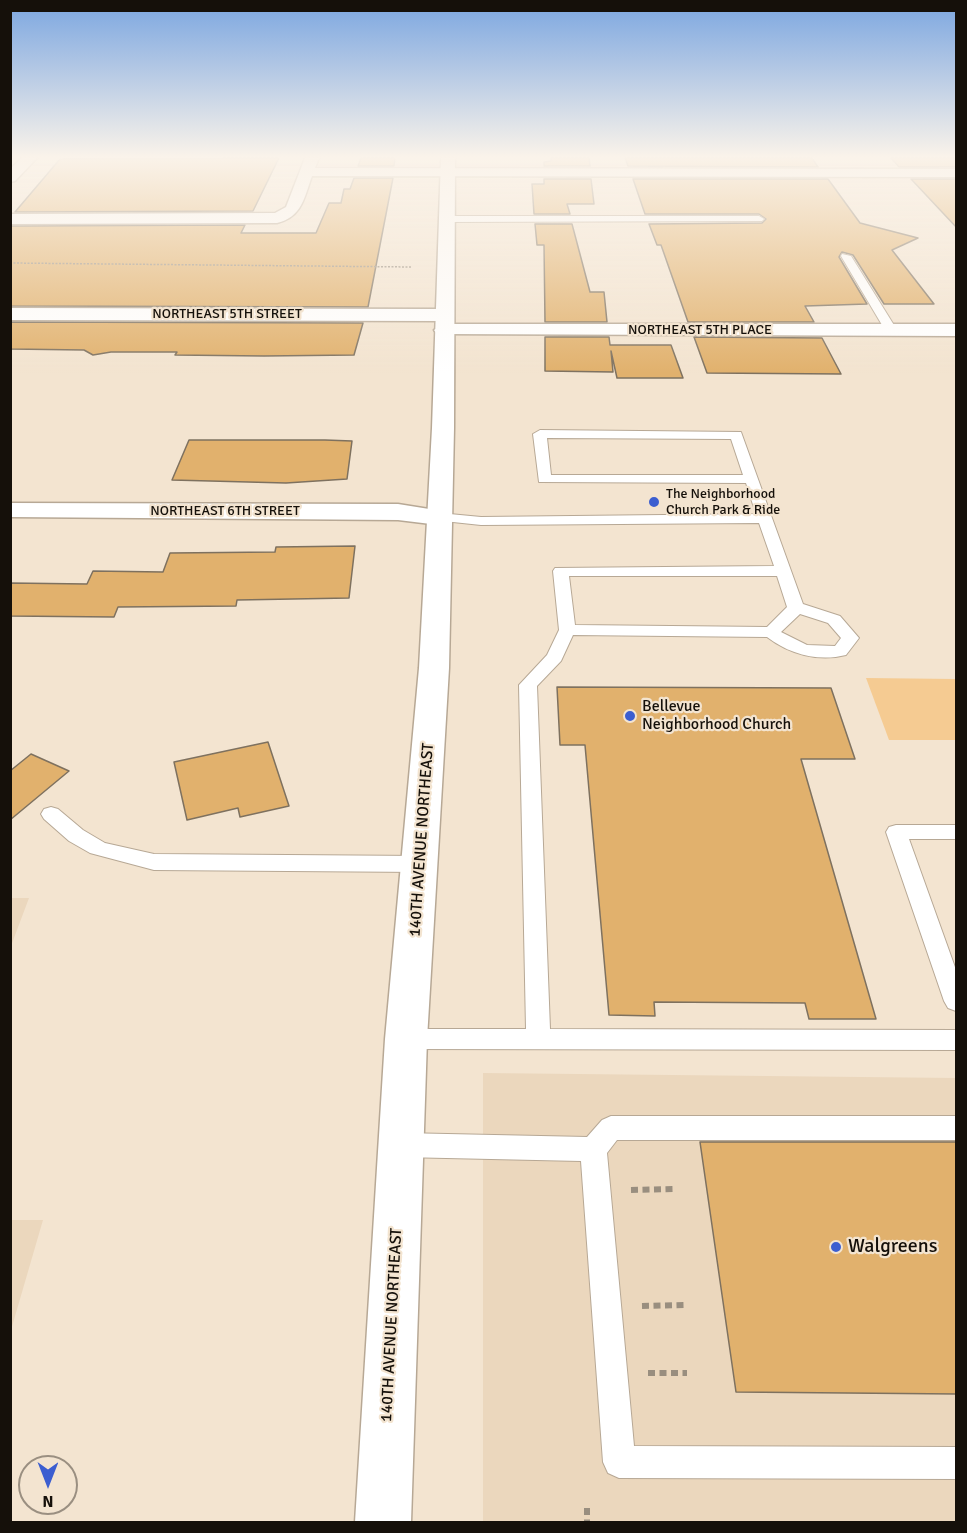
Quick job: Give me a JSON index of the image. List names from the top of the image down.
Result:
{
  "streets": {
    "street": [
      "NORTHEAST 5TH STREET",
      "NORTHEAST 5TH PLACE",
      "NORTHEAST 6TH STREET",
      "140TH AVENUE NORTHEAST"
    ]
  },
  "crossings": [
    ["NORTHEAST 5TH STREET", "NORTHEAST 5TH PLACE"],
    ["NORTHEAST 5TH STREET", "140TH AVENUE NORTHEAST"],
    ["NORTHEAST 5TH PLACE", "140TH AVENUE NORTHEAST"],
    ["NORTHEAST 6TH STREET", "140TH AVENUE NORTHEAST"]
  ],
  "places": ["The Neighborhood Church Park & Ride", "Bellevue Neighborhood Church", "Walgreens"],
  "north": "bottom"
}
